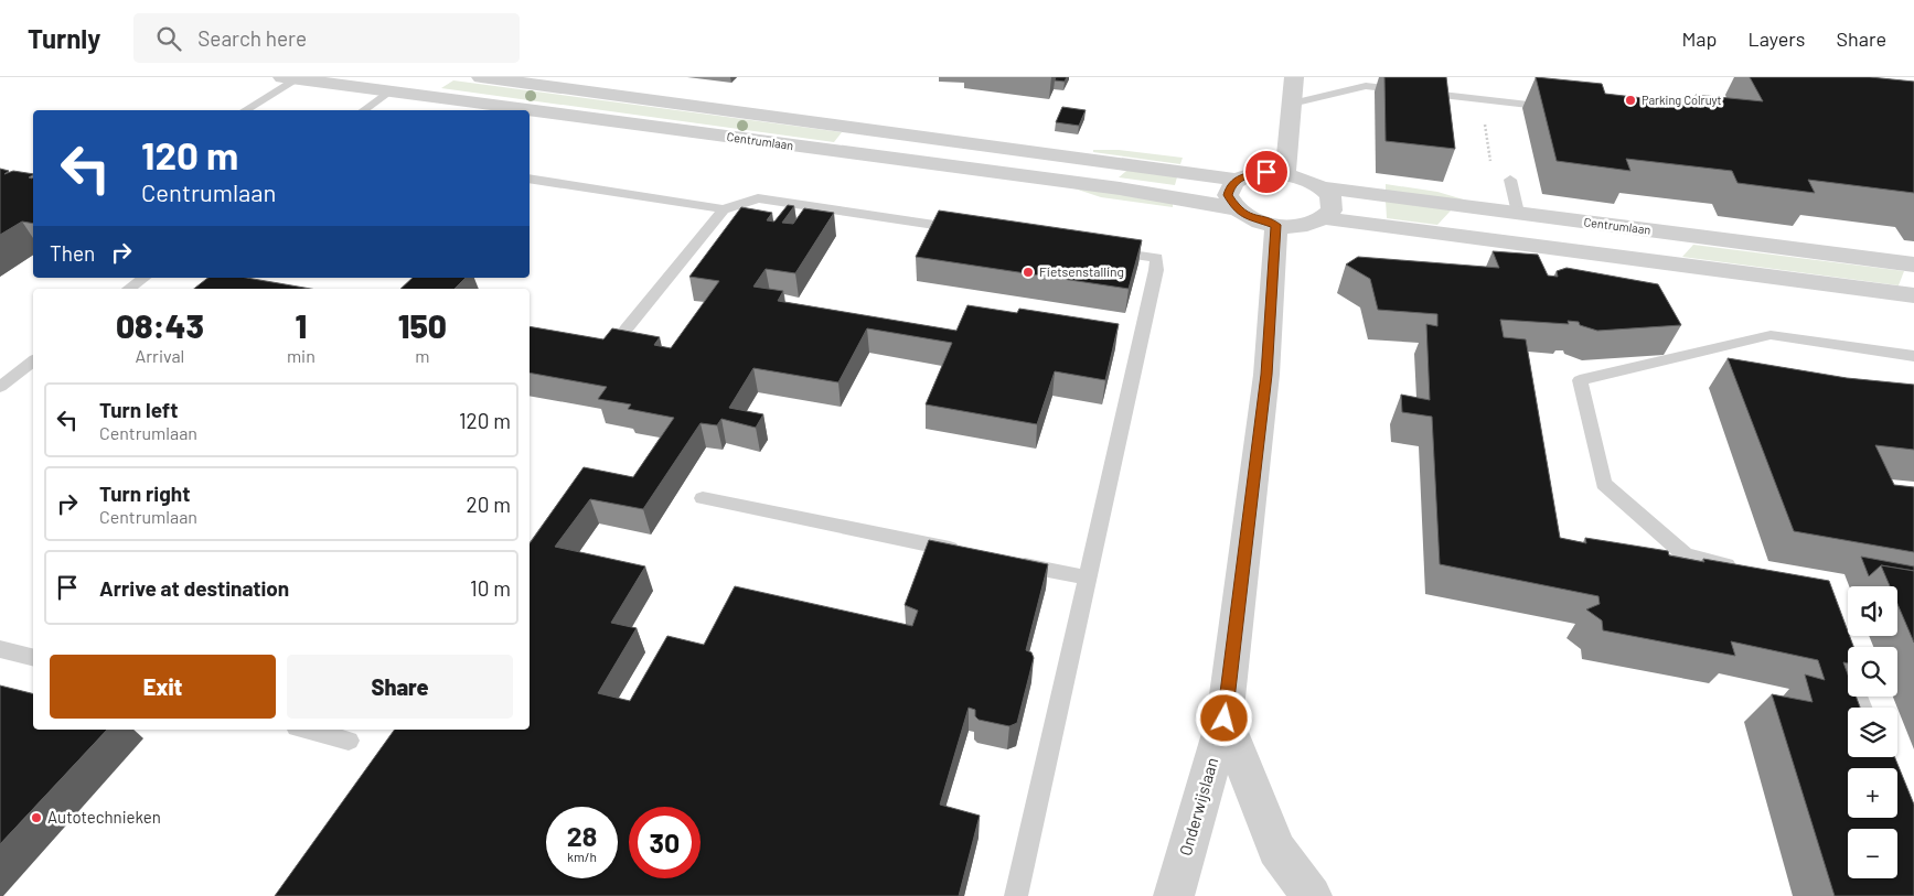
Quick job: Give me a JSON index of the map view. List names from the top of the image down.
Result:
{
  "streets": {
    "street": ["Centrumlaan", "Onderwijslaan"]
  },
  "crossings": [
    ["Centrumlaan", "Onderwijslaan"]
  ],
  "places": ["Parking Colruyt", "Fietsenstalling", "Autotechnieken"],
  "page": {
    "header": "Turnly",
    "search": "Search here",
    "nav": ["Map", "Layers", "Share"],
    "turn": ["120 m", "Centrumlaan"],
    "then": "Then",
    "eta": [
      "08:43",
      "Arrival",
      "1",
      "min",
      "150",
      "m"
    ],
    "list": [
      {
        "name": "Turn left",
        "note": "Centrumlaan",
        "value": "120 m"
      },
      {
        "name": "Turn right",
        "note": "Centrumlaan",
        "value": "20 m"
      },
      {
        "name": "Arrive at destination",
        "value": "10 m"
      }
    ],
    "map_buttons": ["+", "−"],
    "buttons": ["Exit", "Share"],
    "speed": "28 km/h",
    "limit": "30"
  }
}
